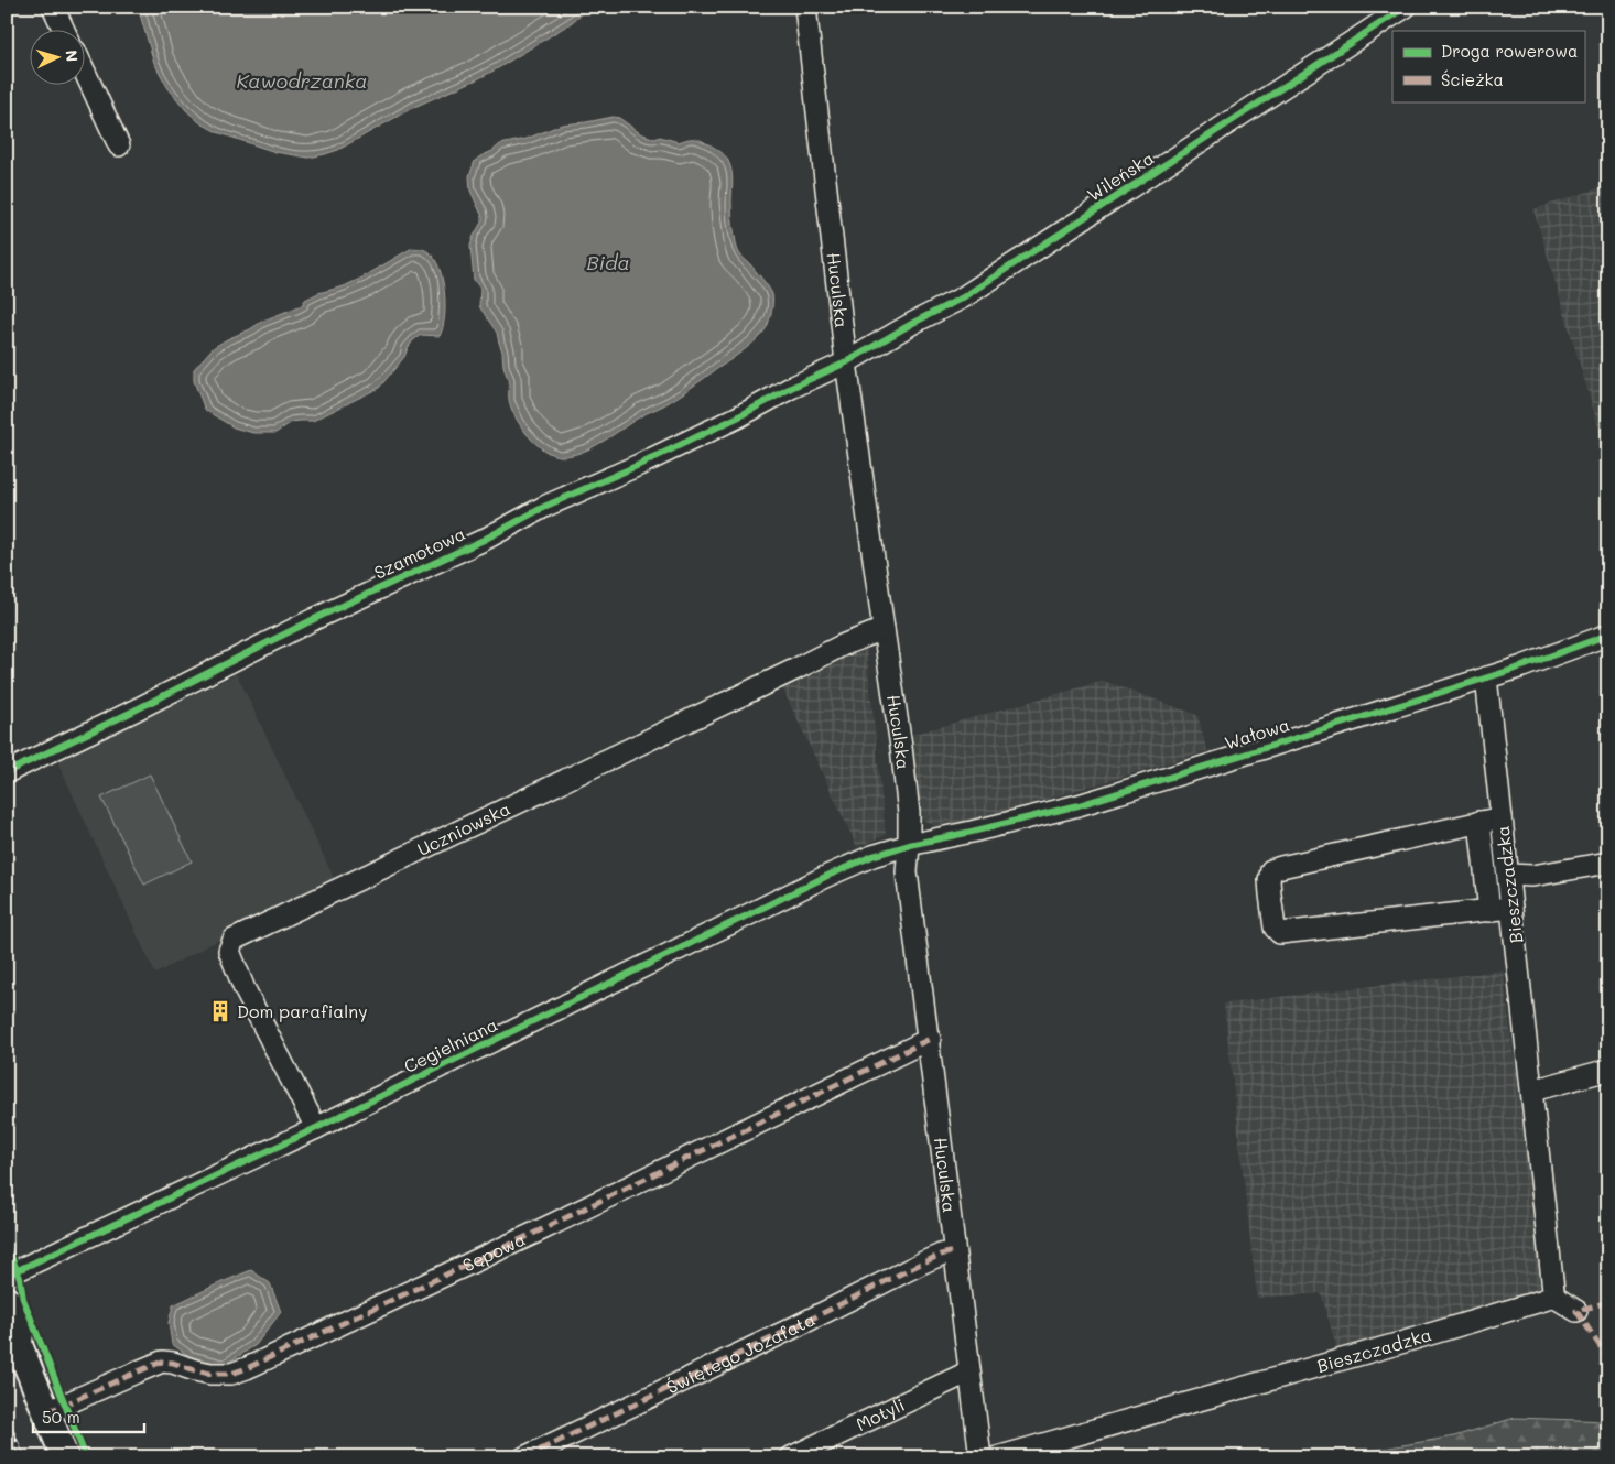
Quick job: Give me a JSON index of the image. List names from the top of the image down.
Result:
{
  "streets": {
    "street": [
      "Wileńska",
      "Huculska",
      "Szamotowa",
      "Wałowa",
      "Uczniowska",
      "Bieszczadzka",
      "Cegielniana",
      "Sępowa",
      "Świętego Jozafata",
      "Motyli"
    ]
  },
  "crossings": [
    ["Wileńska", "Huculska"],
    ["Wileńska", "Szamotowa"],
    ["Huculska", "Szamotowa"],
    ["Huculska", "Wałowa"],
    ["Huculska", "Uczniowska"],
    ["Huculska", "Cegielniana"],
    ["Huculska", "Sępowa"],
    ["Huculska", "Świętego Jozafata"],
    ["Huculska", "Motyli"],
    ["Wałowa", "Bieszczadzka"],
    ["Wałowa", "Cegielniana"],
    ["Uczniowska", "Cegielniana"]
  ],
  "water": ["Kawodrzanka", "Bida"],
  "places": {
    "building": ["Dom parafialny"]
  },
  "legend": ["Droga rowerowa", "Ścieżka"],
  "scale_bar": "50 m",
  "north": "right"
}
